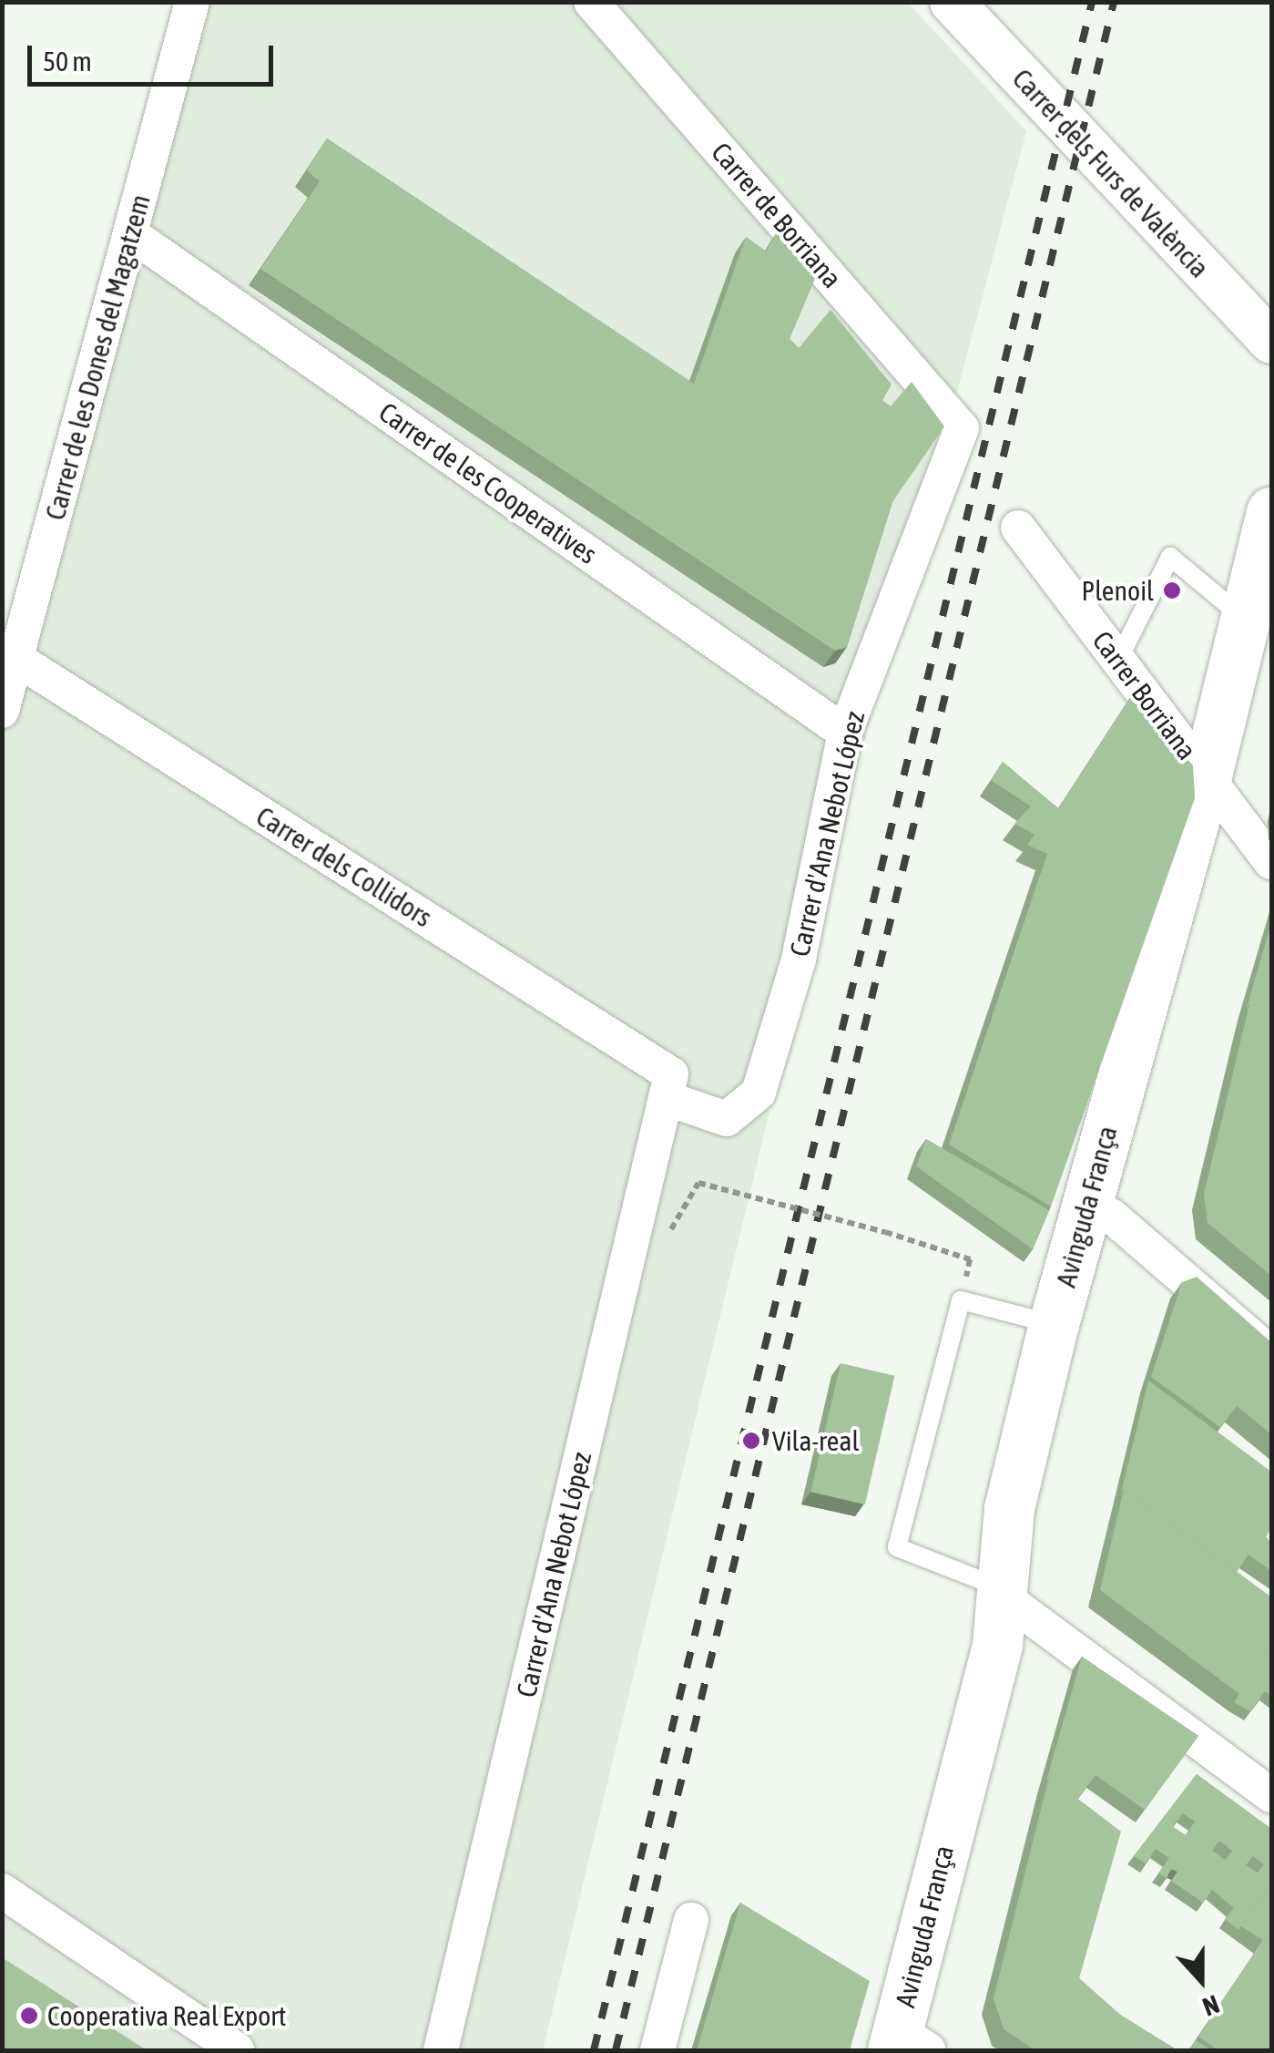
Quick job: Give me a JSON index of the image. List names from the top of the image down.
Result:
{
  "streets": {
    "main road": ["Avinguda França"],
    "street": [
      "Carrer dels Furs de València",
      "Carrer de Borriana",
      "Carrer de les Dones del Magatzem",
      "Carrer de les Cooperatives",
      "Carrer Borriana",
      "Carrer d'Ana Nebot López",
      "Carrer dels Collidors"
    ]
  },
  "crossings": [
    ["Carrer de Borriana", "Carrer d'Ana Nebot López"],
    ["Carrer de les Dones del Magatzem", "Carrer de les Cooperatives"],
    ["Carrer de les Dones del Magatzem", "Carrer dels Collidors"],
    ["Carrer de les Cooperatives", "Carrer d'Ana Nebot López"],
    ["Carrer Borriana", "Avinguda França"],
    ["Carrer d'Ana Nebot López", "Carrer dels Collidors"]
  ],
  "places": ["Plenoil", "Vila-real", "Cooperativa Real Export"],
  "scale_bar": "50 m",
  "north": "bottom"
}
